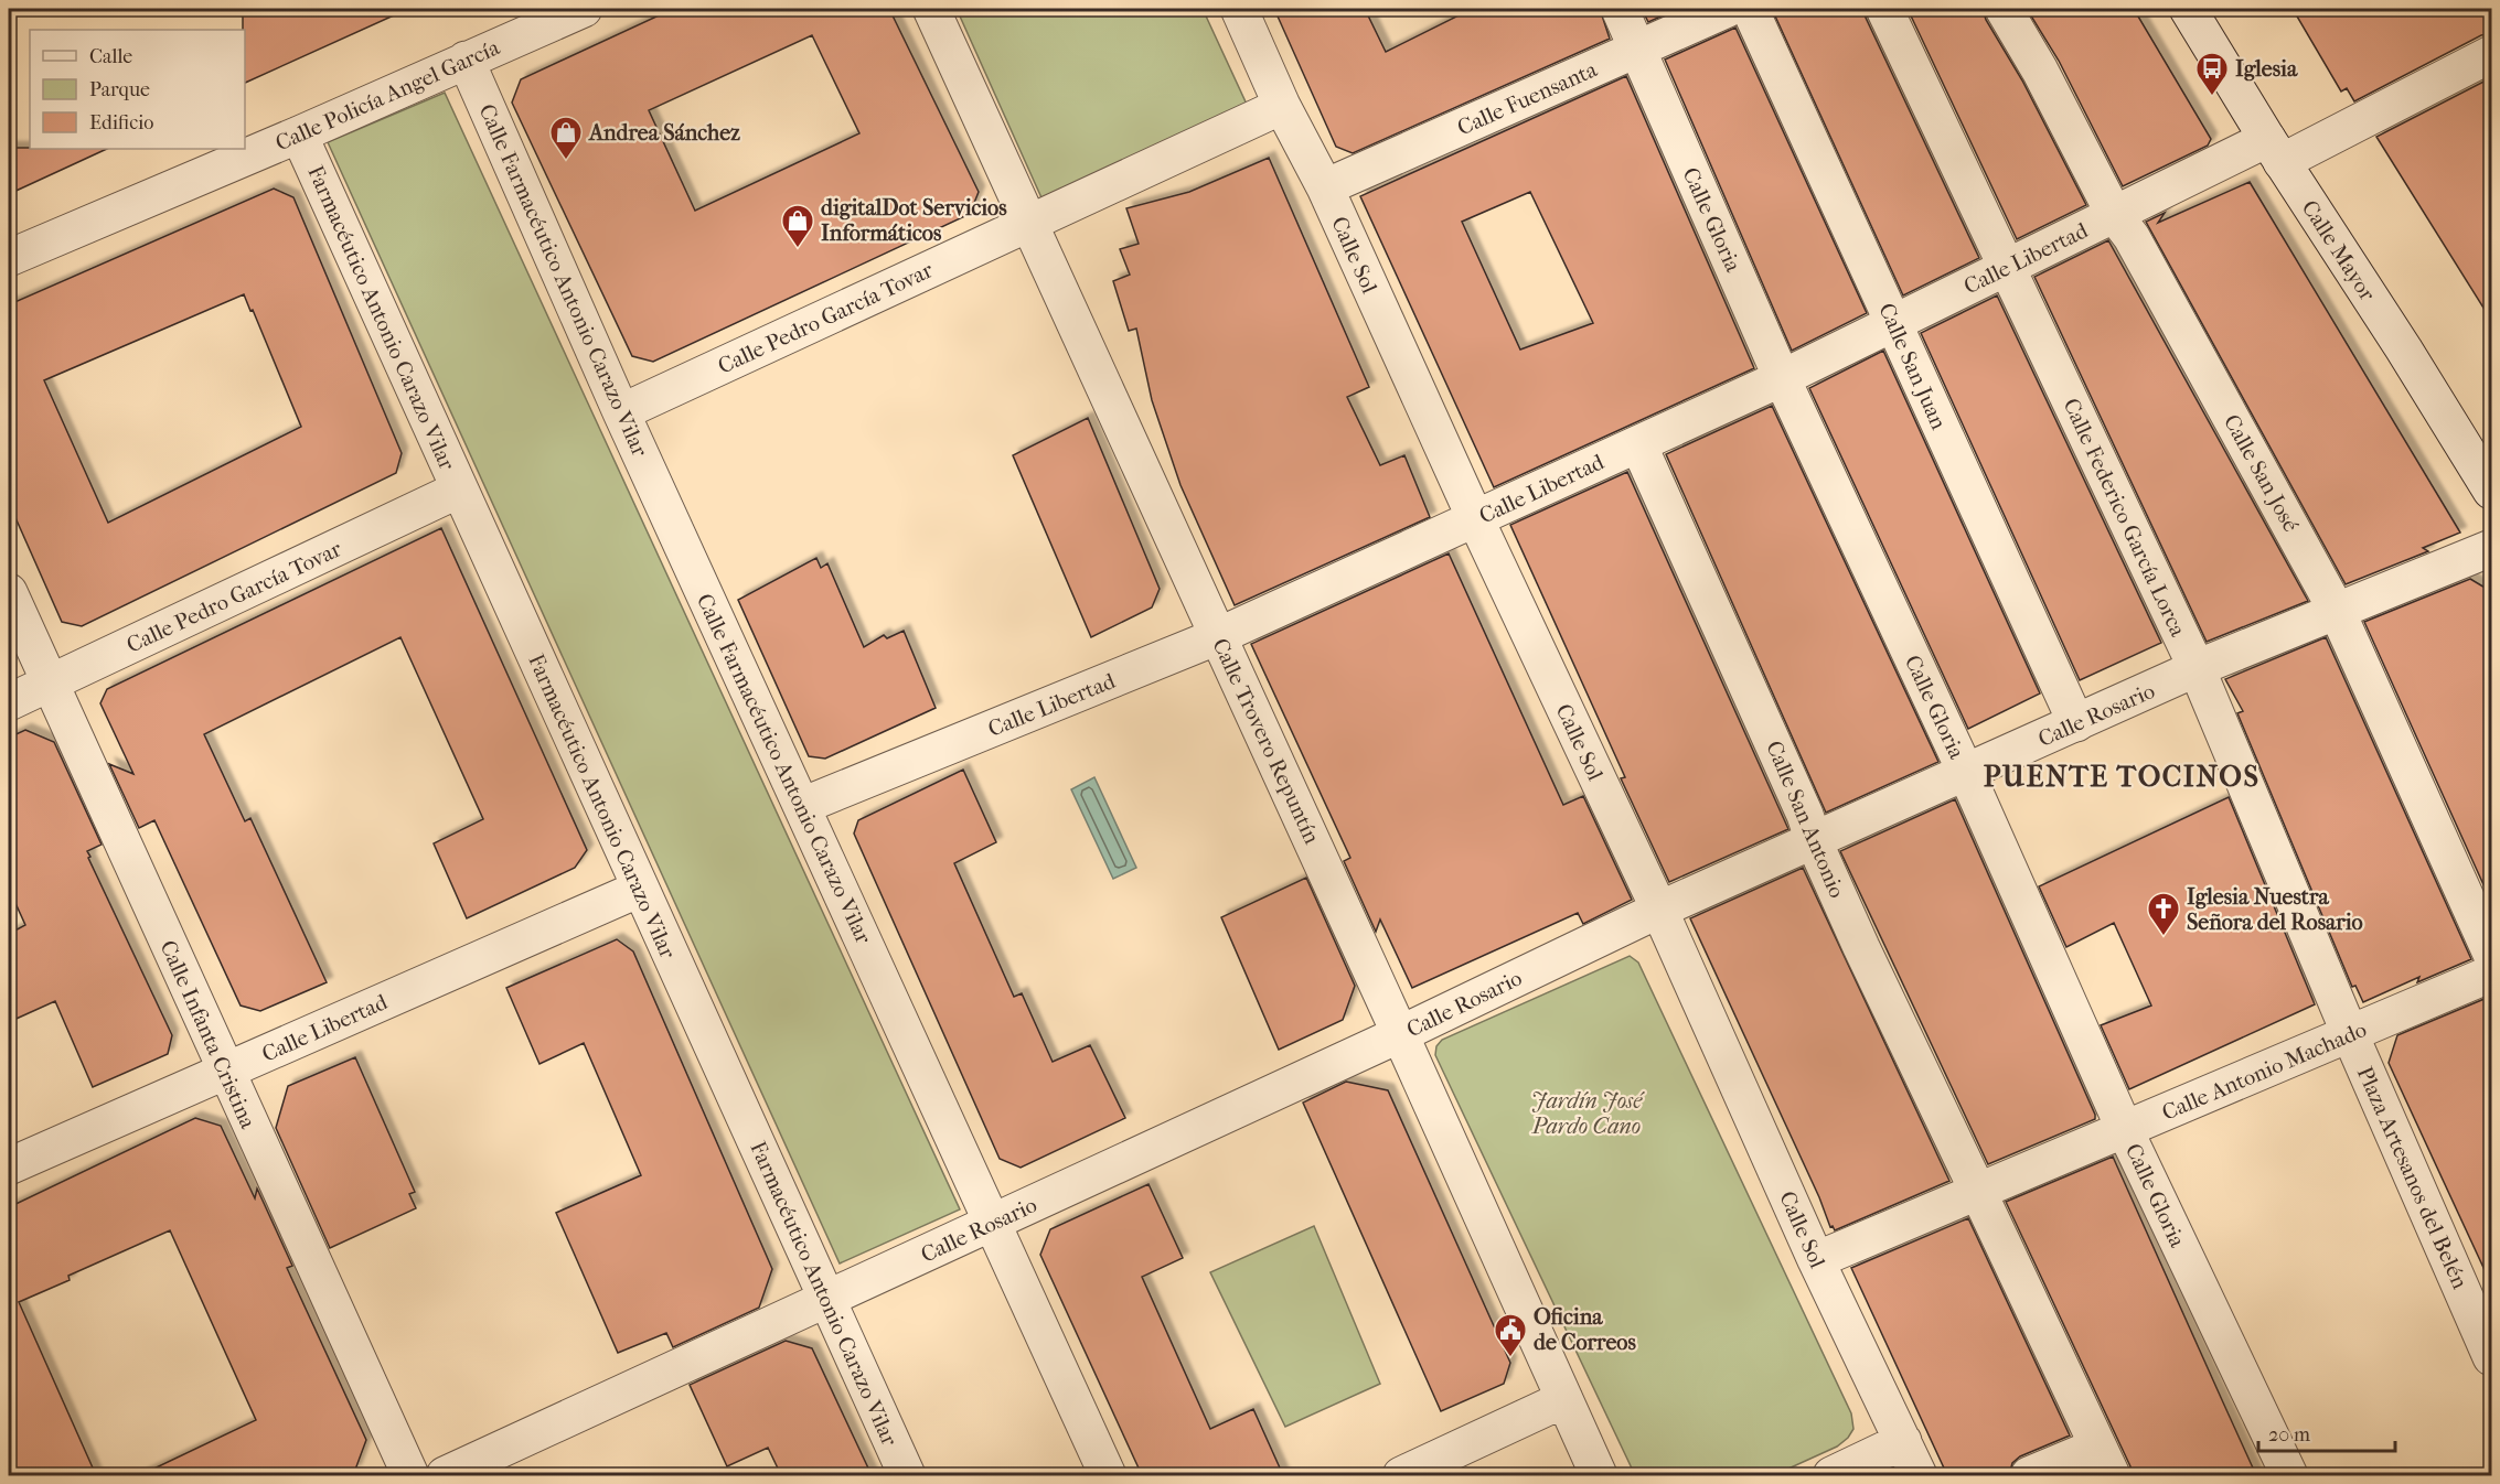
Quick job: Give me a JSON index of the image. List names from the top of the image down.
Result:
{
  "streets": {
    "street": [
      "Calle Policía Angel García",
      "Calle Fuensanta",
      "Calle Gloria",
      "Calle Mayor",
      "Calle Sol",
      "Calle Libertad",
      "Calle Farmacéutico Antonio Carazo Vilar",
      "Farmacéutico Antonio Carazo Vilar",
      "Calle Pedro García Tovar",
      "Calle San Juan",
      "Calle San José",
      "Calle Federico García Lorca",
      "Calle Rosario",
      "Calle Trovero Repuntín",
      "Calle San Antonio",
      "Calle Infanta Cristina",
      "Calle Antonio Machado",
      "Plaza Artesanos del Belén"
    ]
  },
  "crossings": [
    ["Calle Policía Angel García", "Calle Farmacéutico Antonio Carazo Vilar"],
    ["Calle Policía Angel García", "Farmacéutico Antonio Carazo Vilar"],
    ["Calle Fuensanta", "Calle Gloria"],
    ["Calle Fuensanta", "Calle Sol"],
    ["Calle Gloria", "Calle Libertad"],
    ["Calle Gloria", "Calle Rosario"],
    ["Calle Gloria", "Calle Antonio Machado"],
    ["Calle Mayor", "Calle Libertad"],
    ["Calle Sol", "Calle Libertad"],
    ["Calle Sol", "Calle Pedro García Tovar"],
    ["Calle Sol", "Calle Rosario"],
    ["Calle Sol", "Calle Antonio Machado"],
    ["Calle Libertad", "Calle Farmacéutico Antonio Carazo Vilar"],
    ["Calle Libertad", "Farmacéutico Antonio Carazo Vilar"],
    ["Calle Libertad", "Calle San Juan"],
    ["Calle Libertad", "Calle San José"],
    ["Calle Libertad", "Calle Federico García Lorca"],
    ["Calle Libertad", "Calle Trovero Repuntín"],
    ["Calle Libertad", "Calle San Antonio"],
    ["Calle Libertad", "Calle Infanta Cristina"],
    ["Calle Farmacéutico Antonio Carazo Vilar", "Calle Pedro García Tovar"],
    ["Calle Farmacéutico Antonio Carazo Vilar", "Calle Rosario"],
    ["Farmacéutico Antonio Carazo Vilar", "Calle Pedro García Tovar"],
    ["Farmacéutico Antonio Carazo Vilar", "Calle Rosario"],
    ["Calle Pedro García Tovar", "Calle Trovero Repuntín"],
    ["Calle Pedro García Tovar", "Calle Infanta Cristina"],
    ["Calle San Juan", "Calle Rosario"],
    ["Calle San José", "Calle Rosario"],
    ["Calle Federico García Lorca", "Calle Rosario"],
    ["Calle Federico García Lorca", "Calle Antonio Machado"],
    ["Calle Federico García Lorca", "Plaza Artesanos del Belén"],
    ["Calle Rosario", "Calle Trovero Repuntín"],
    ["Calle Rosario", "Calle San Antonio"],
    ["Calle San Antonio", "Calle Antonio Machado"],
    ["Calle Antonio Machado", "Plaza Artesanos del Belén"]
  ],
  "districts": ["PUENTE TOCINOS"],
  "parks": ["Jardín José Pardo Cano"],
  "places": {
    "bus stop": ["Iglesia"],
    "shop": ["Andrea Sánchez", "digitalDot Servicios Informáticos"],
    "church": ["Iglesia Nuestra Señora del Rosario"],
    "public building": ["Oficina de Correos"]
  },
  "legend": ["Calle", "Parque", "Edificio"],
  "scale_bar": "20 m"
}
